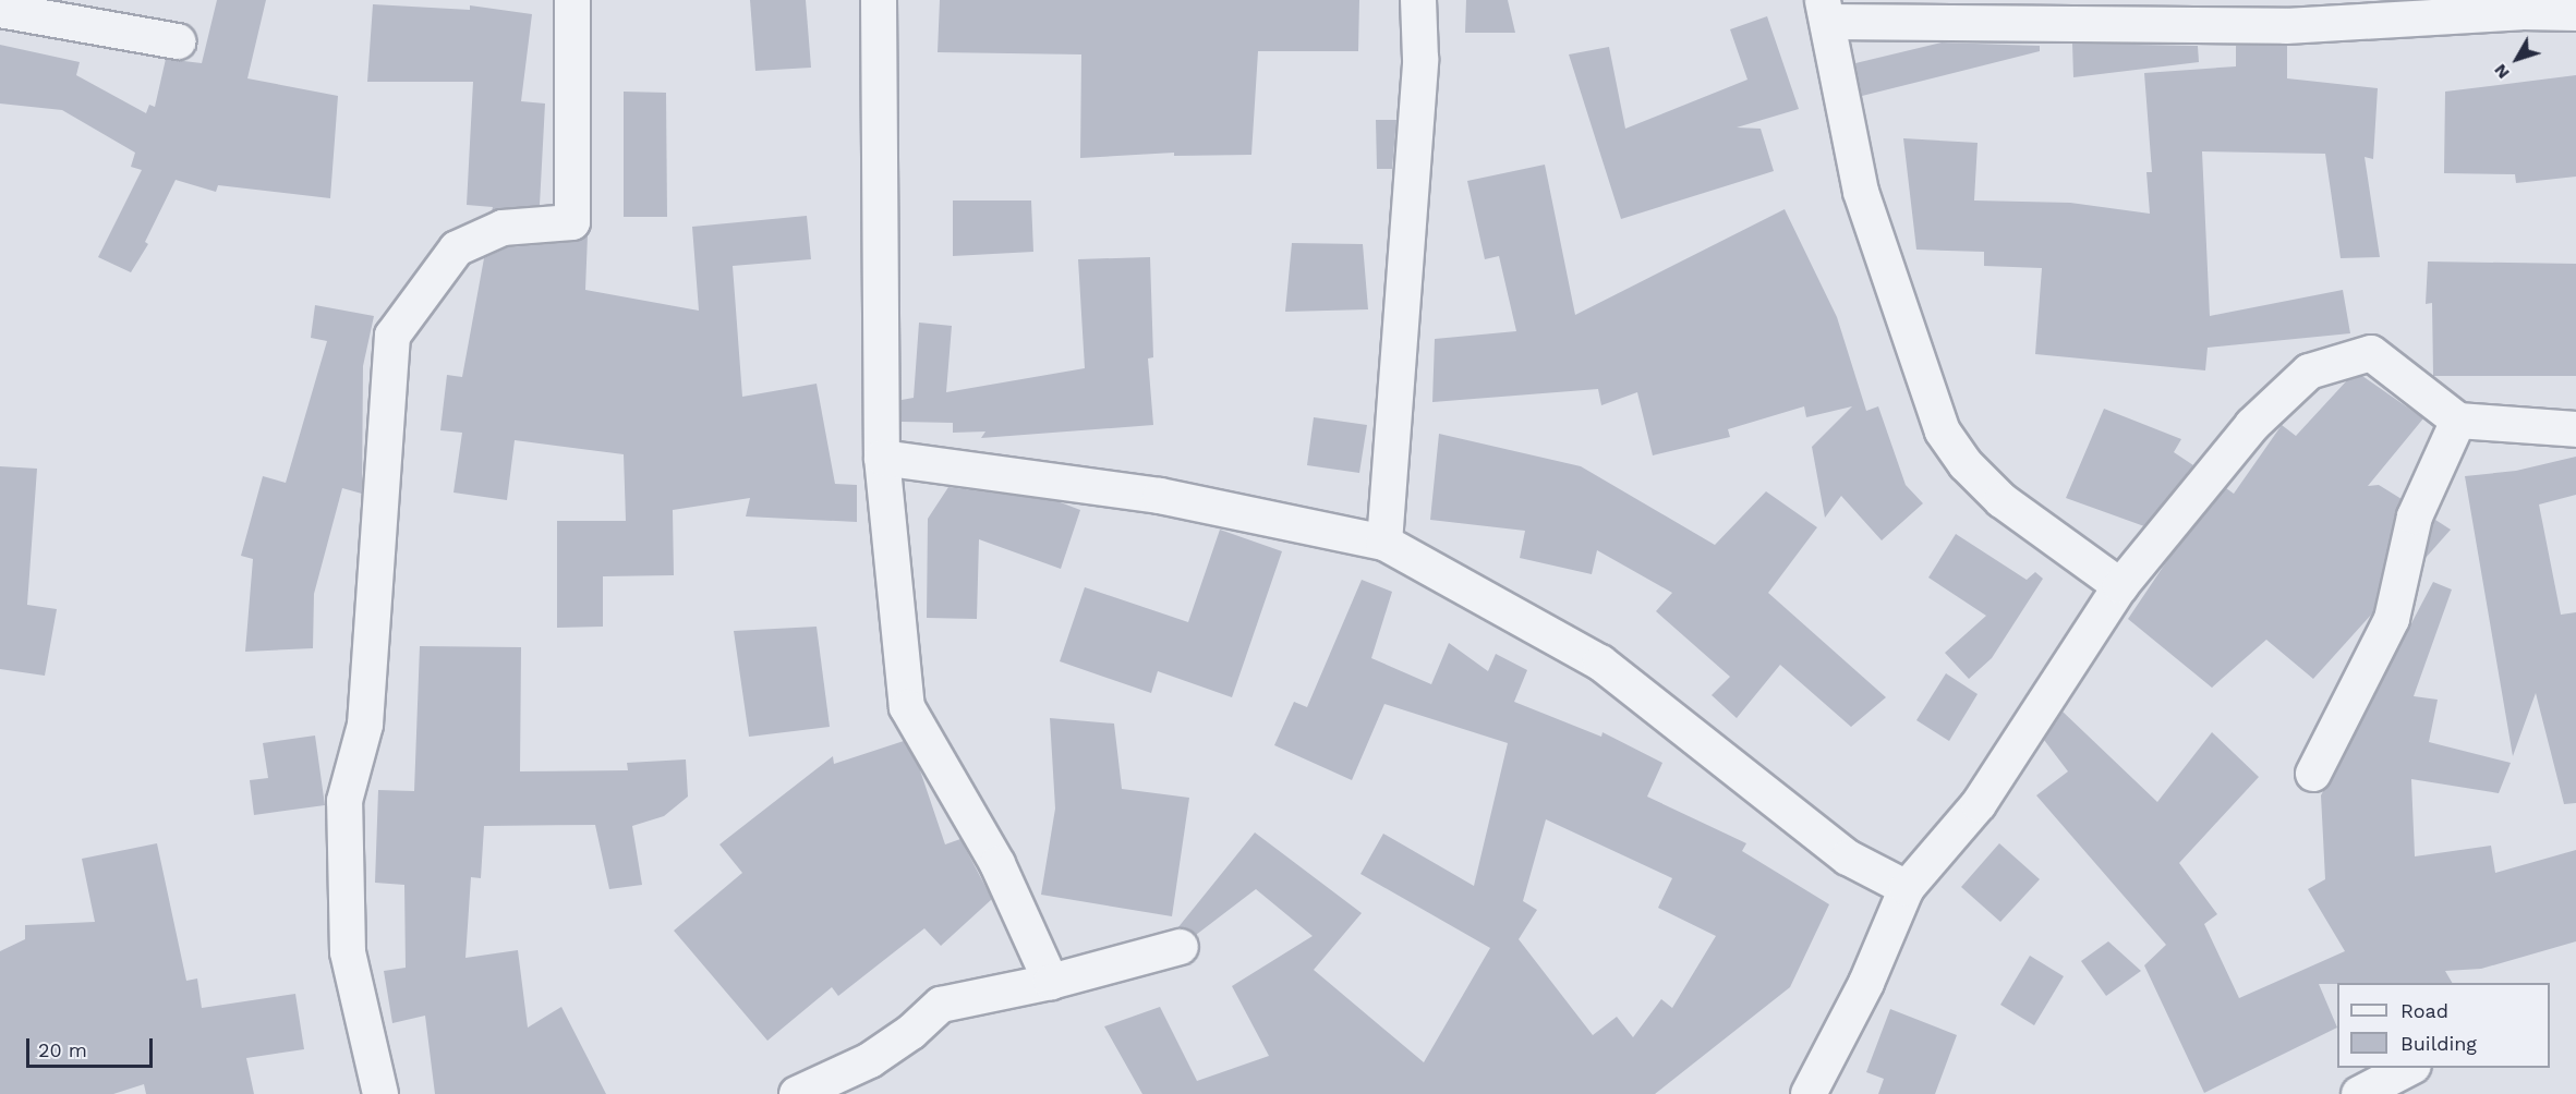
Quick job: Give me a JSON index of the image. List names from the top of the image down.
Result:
{
  "legend": ["Road", "Building"],
  "scale_bar": "20 m",
  "north": "bottom left"
}
